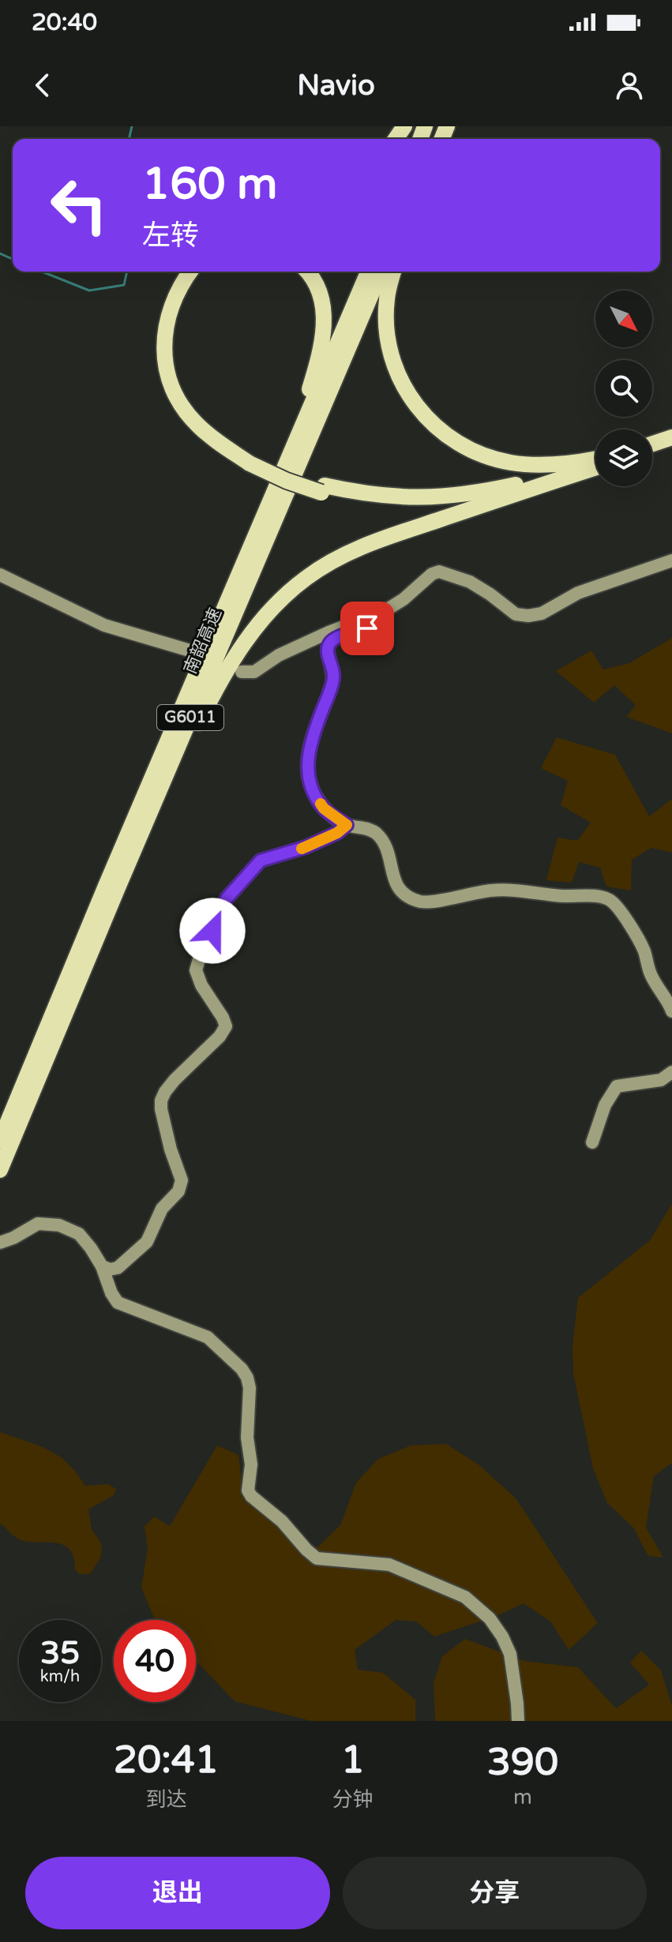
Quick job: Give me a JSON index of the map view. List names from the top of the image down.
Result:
{
  "streets": {
    "highway": ["南韶高速", "G6011"]
  },
  "north": "bottom right",
  "page": {
    "status": "20:40",
    "header": "Navio",
    "turn": ["160 m", "左转"],
    "speed": "35 km/h",
    "limit": "40",
    "eta": [
      "20:41",
      "到达",
      "1",
      "分钟",
      "390",
      "m"
    ],
    "buttons": ["退出", "分享"]
  }
}
